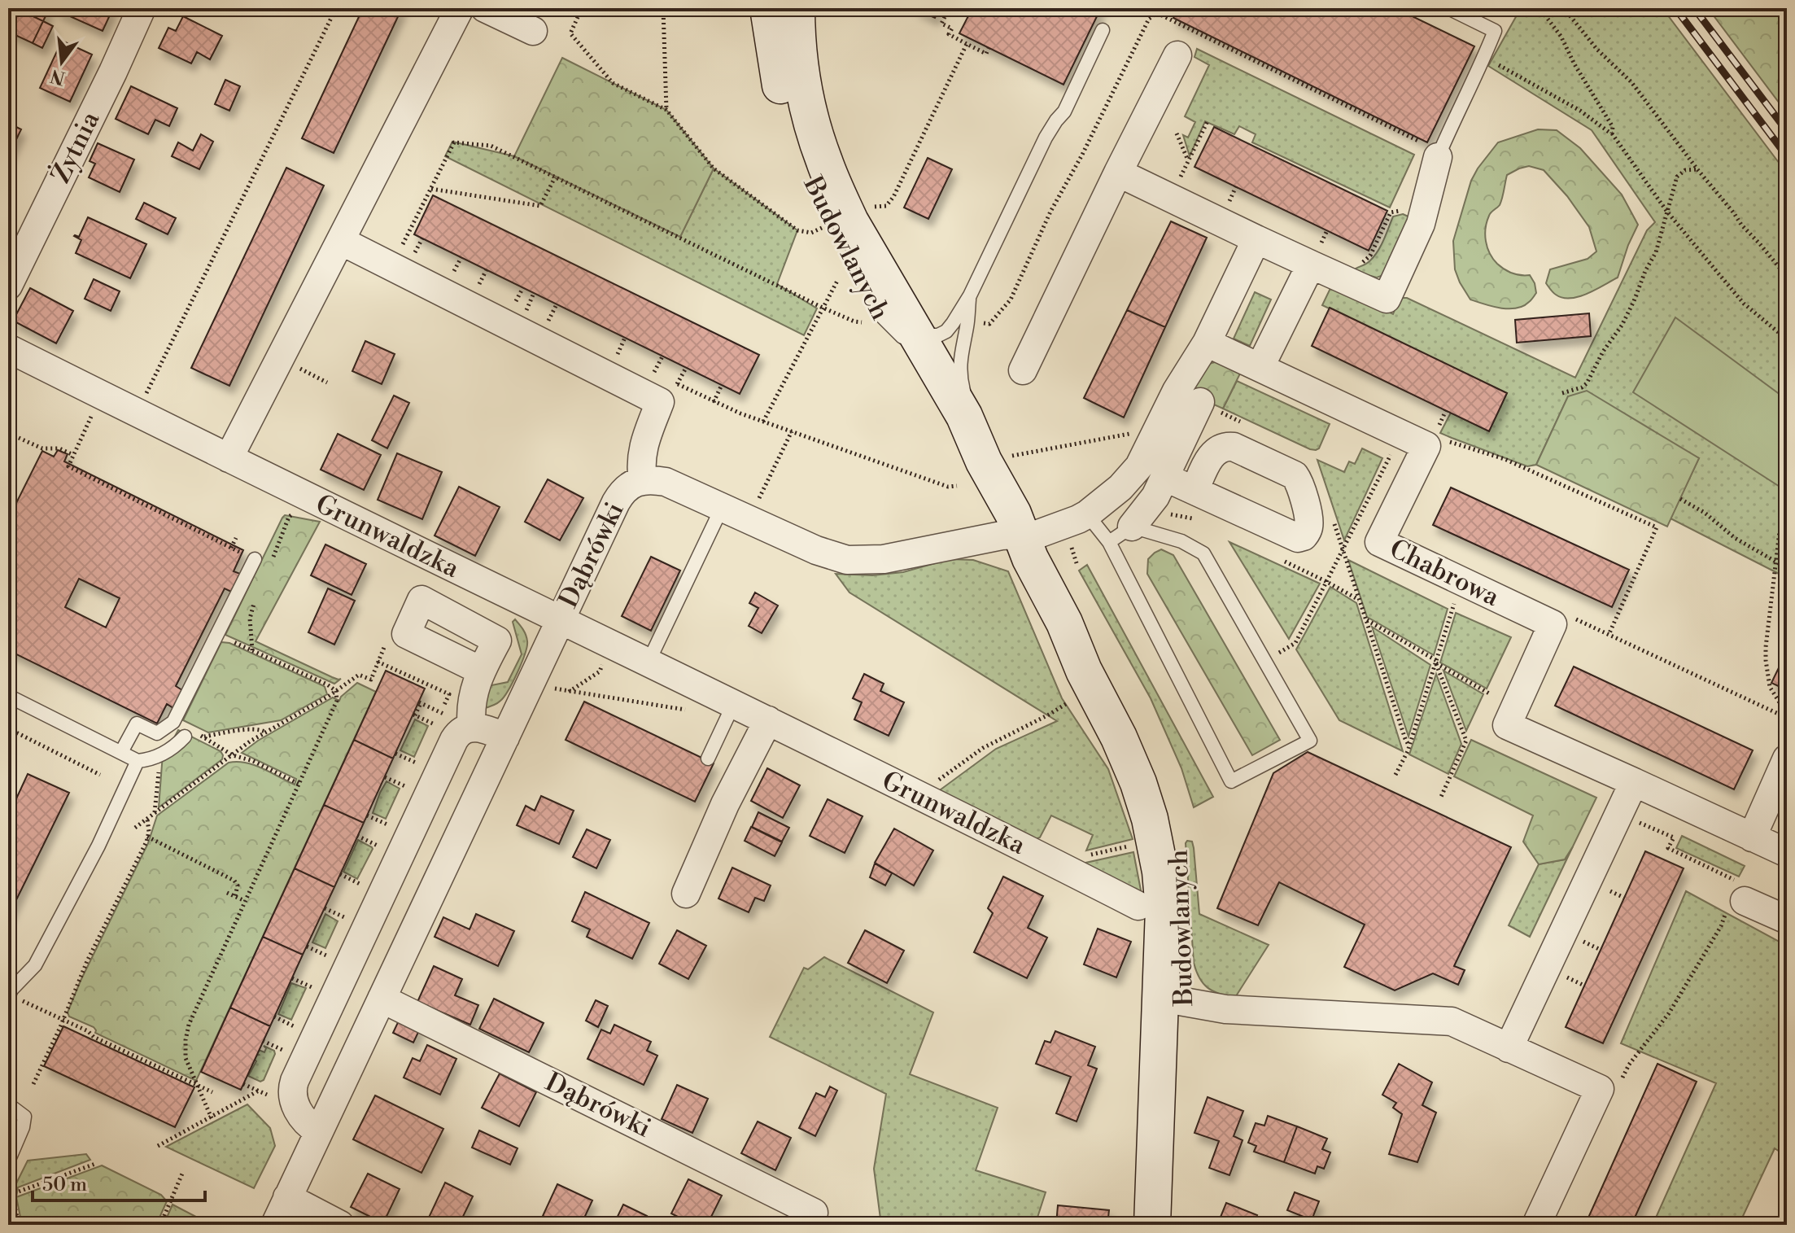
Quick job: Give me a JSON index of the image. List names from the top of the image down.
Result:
{
  "streets": {
    "main road": ["Budowlanych"],
    "street": [
      "Żytnia",
      "Grunwaldzka",
      "Dąbrówki",
      "Chabrowa"
    ]
  },
  "crossings": [
    ["Budowlanych", "Dąbrówki"],
    ["Grunwaldzka", "Dąbrówki"]
  ],
  "scale_bar": "50 m",
  "north": "bottom"
}
